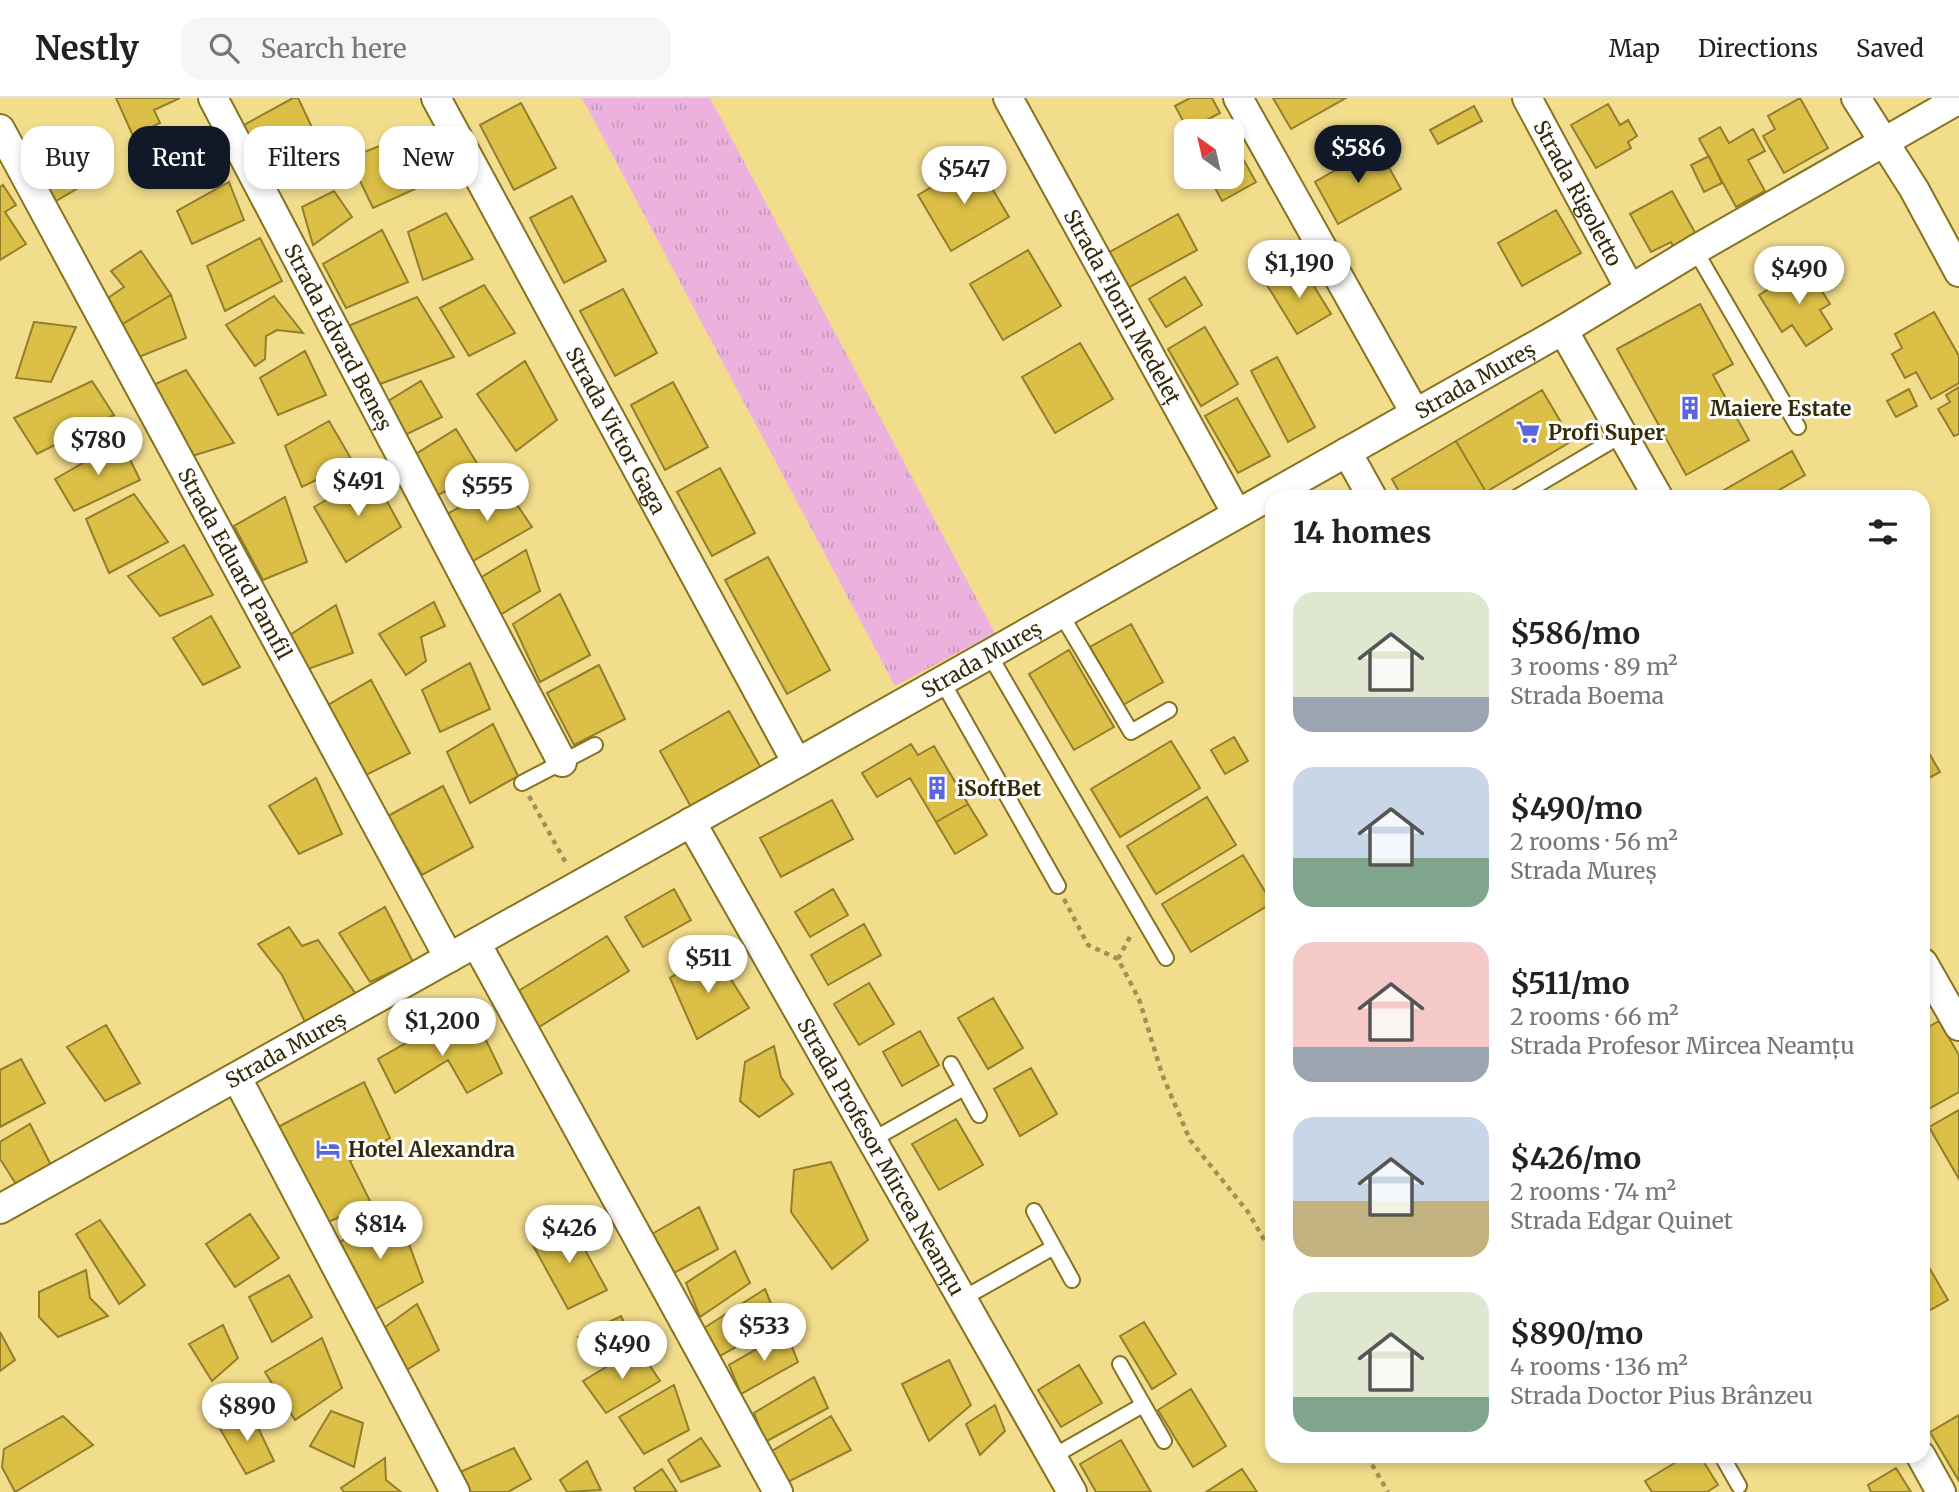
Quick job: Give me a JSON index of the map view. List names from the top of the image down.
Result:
{
  "streets": {
    "street": [
      "Strada Rigoletto",
      "Strada Florin Medeleț",
      "Strada Edvard Beneș",
      "Strada Mureș",
      "Strada Victor Gaga",
      "Strada Eduard Pamfil",
      "Strada Profesor Mircea Neamțu"
    ]
  },
  "crossings": [
    ["Strada Rigoletto", "Strada Mureș"],
    ["Strada Florin Medeleț", "Strada Mureș"],
    ["Strada Mureș", "Strada Victor Gaga"],
    ["Strada Mureș", "Strada Eduard Pamfil"],
    ["Strada Mureș", "Strada Profesor Mircea Neamțu"]
  ],
  "places": {
    "building": ["Maiere Estate", "iSoftBet"],
    "supermarket": ["Profi Super"],
    "hotel": ["Hotel Alexandra"]
  },
  "north": "top left",
  "page": {
    "header": "Nestly",
    "search": "Search here",
    "nav": ["Map", "Directions", "Saved"],
    "price": [
      "$586",
      "$547",
      "$1,190",
      "$490",
      "$780",
      "$491",
      "$555",
      "$511",
      "$1,200",
      "$814",
      "$426",
      "$533",
      "$490",
      "$890"
    ],
    "chip": [
      "Buy",
      "Rent",
      "Filters",
      "New"
    ],
    "heading": "14 homes",
    "list": [
      {
        "name": "$586/mo",
        "note": "3 rooms · 89 m² · Strada Boema"
      },
      {
        "name": "$490/mo",
        "note": "2 rooms · 56 m² · Strada Mureș"
      },
      {
        "name": "$511/mo",
        "note": "2 rooms · 66 m² · Strada Profesor Mircea Neamțu"
      },
      {
        "name": "$426/mo",
        "note": "2 rooms · 74 m² · Strada Edgar Quinet"
      },
      {
        "name": "$890/mo",
        "note": "4 rooms · 136 m² · Strada Doctor Pius Brânzeu"
      }
    ]
  }
}
